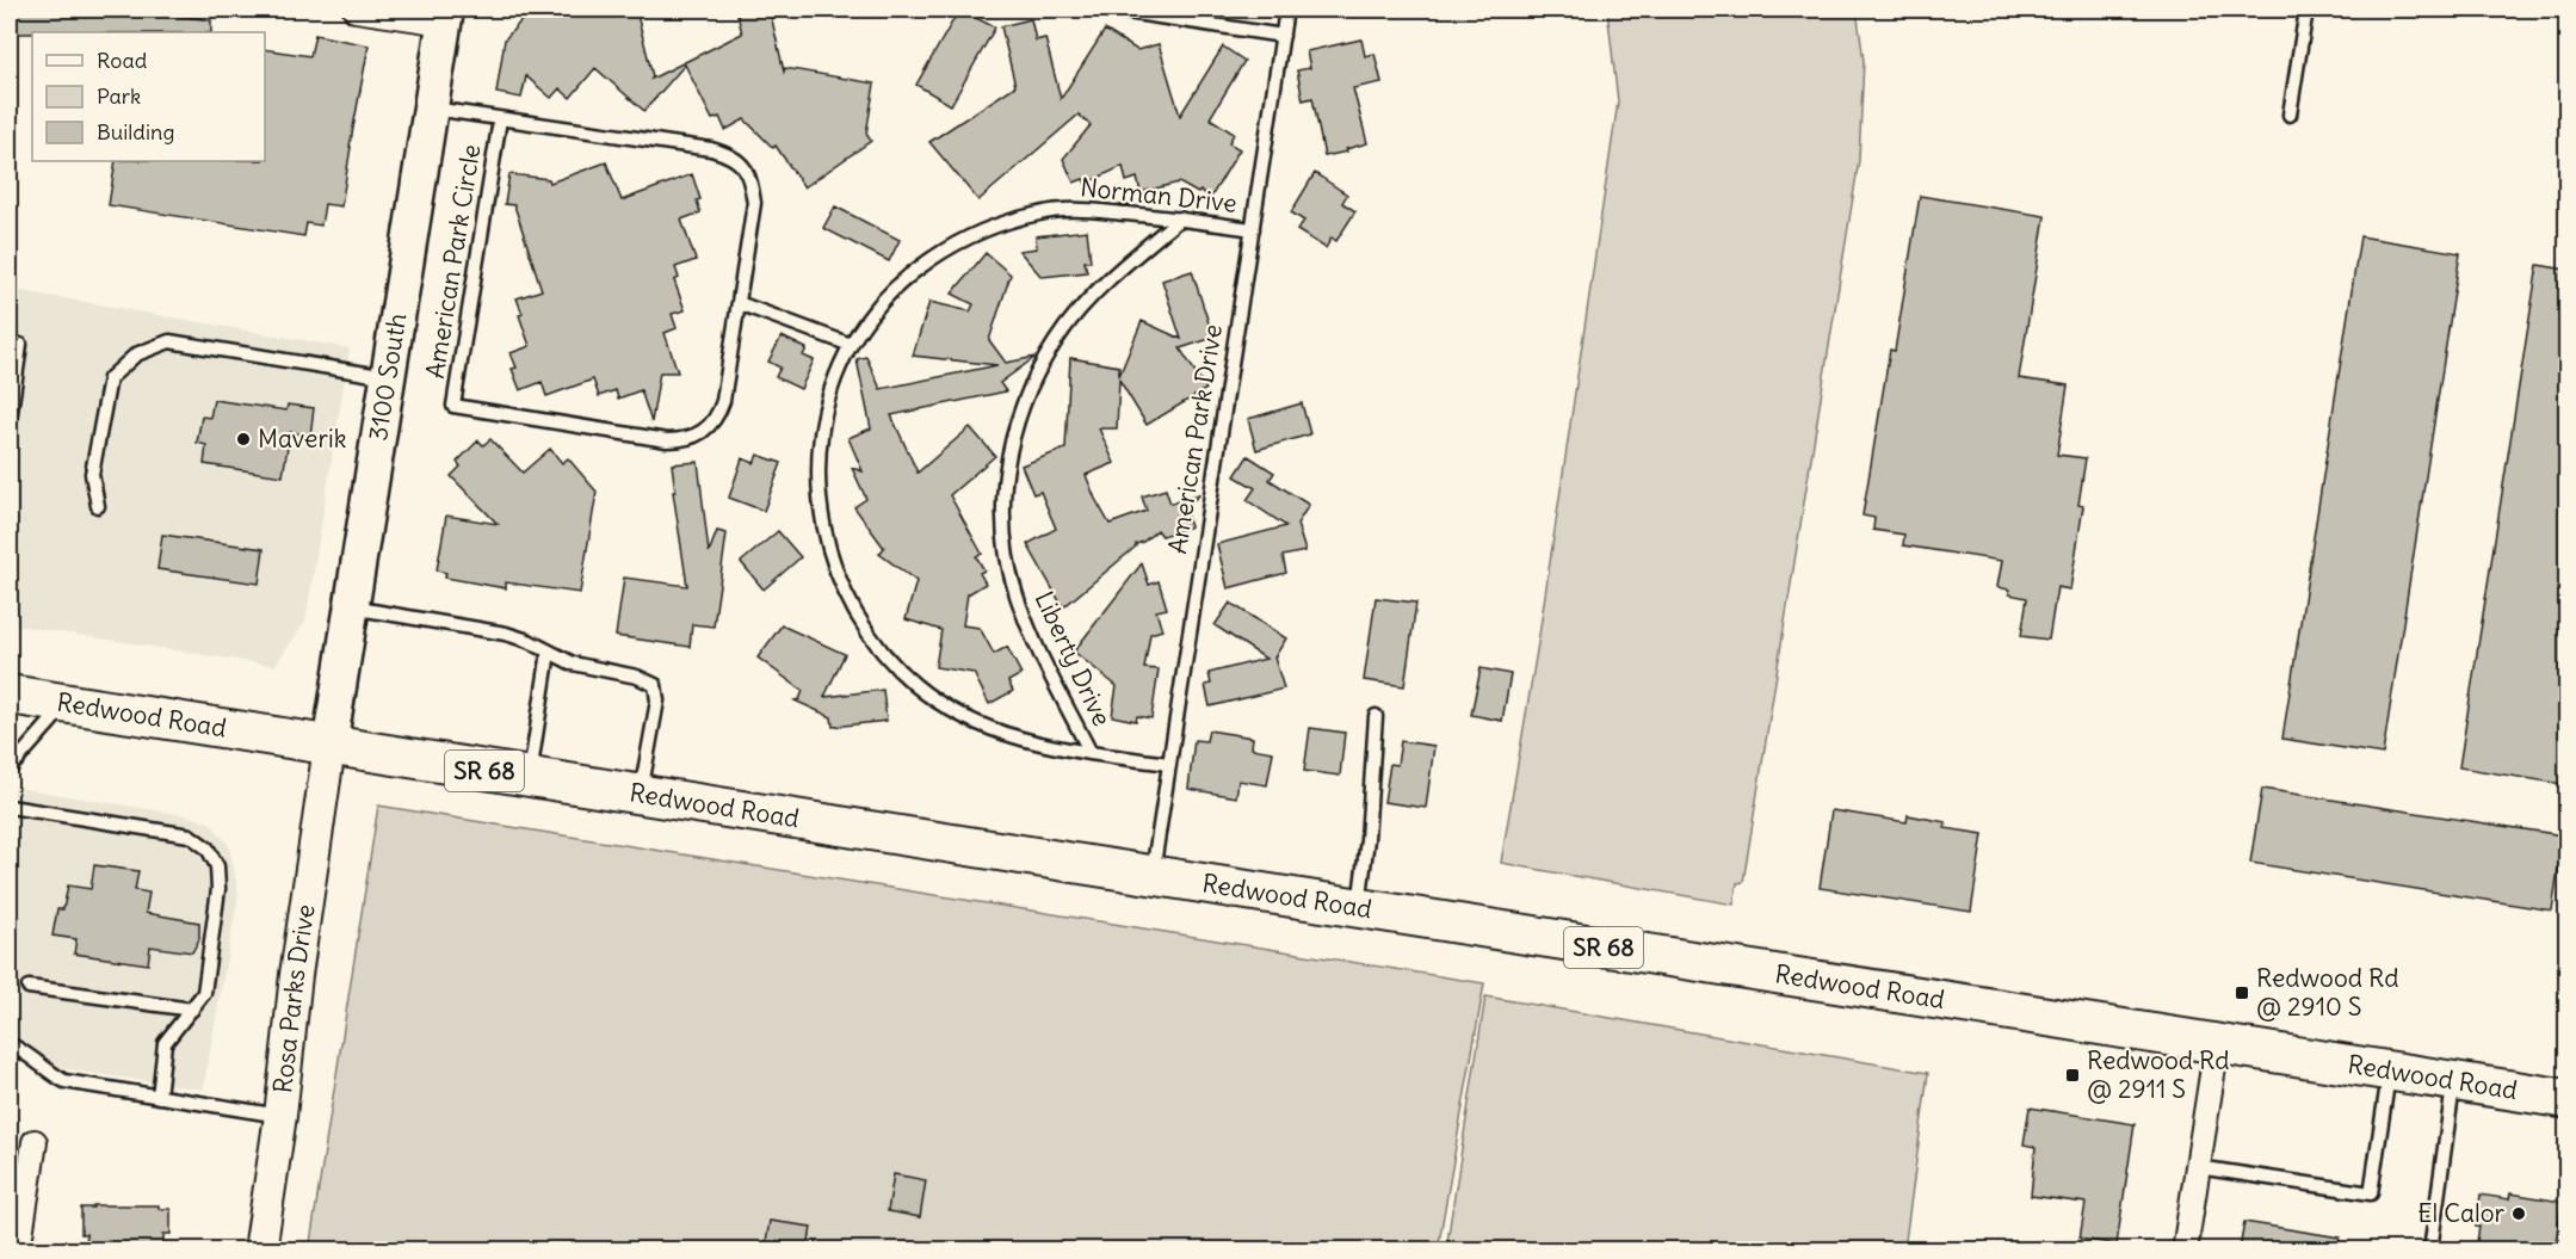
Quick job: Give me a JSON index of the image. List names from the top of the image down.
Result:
{
  "streets": {
    "main road": ["3100 South", "Redwood Road", "SR 68"],
    "street": ["Rosa Parks Drive"],
    "lane": [
      "Norman Drive",
      "American Park Circle",
      "American Park Drive",
      "Liberty Drive"
    ]
  },
  "crossings": [
    ["Norman Drive", "American Park Drive"],
    ["Norman Drive", "Liberty Drive"],
    ["American Park Circle", "3100 South"],
    ["3100 South", "Redwood Road"],
    ["3100 South", "Rosa Parks Drive"],
    ["American Park Drive", "Redwood Road"],
    ["Redwood Road", "Rosa Parks Drive"]
  ],
  "places": {
    "other": ["Maverik", "El Calor"],
    "transit": ["Redwood Rd @ 2910 S", "Redwood Rd @ 2911 S"]
  },
  "legend": ["Road", "Park", "Building"]
}
